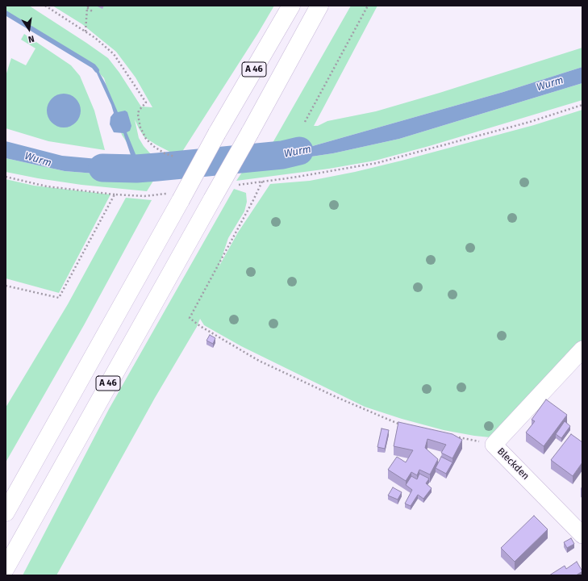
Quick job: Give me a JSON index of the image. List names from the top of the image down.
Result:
{
  "streets": {
    "highway": ["A 46"],
    "street": ["Bleckden"]
  },
  "water": ["Wurm"],
  "north": "bottom"
}
